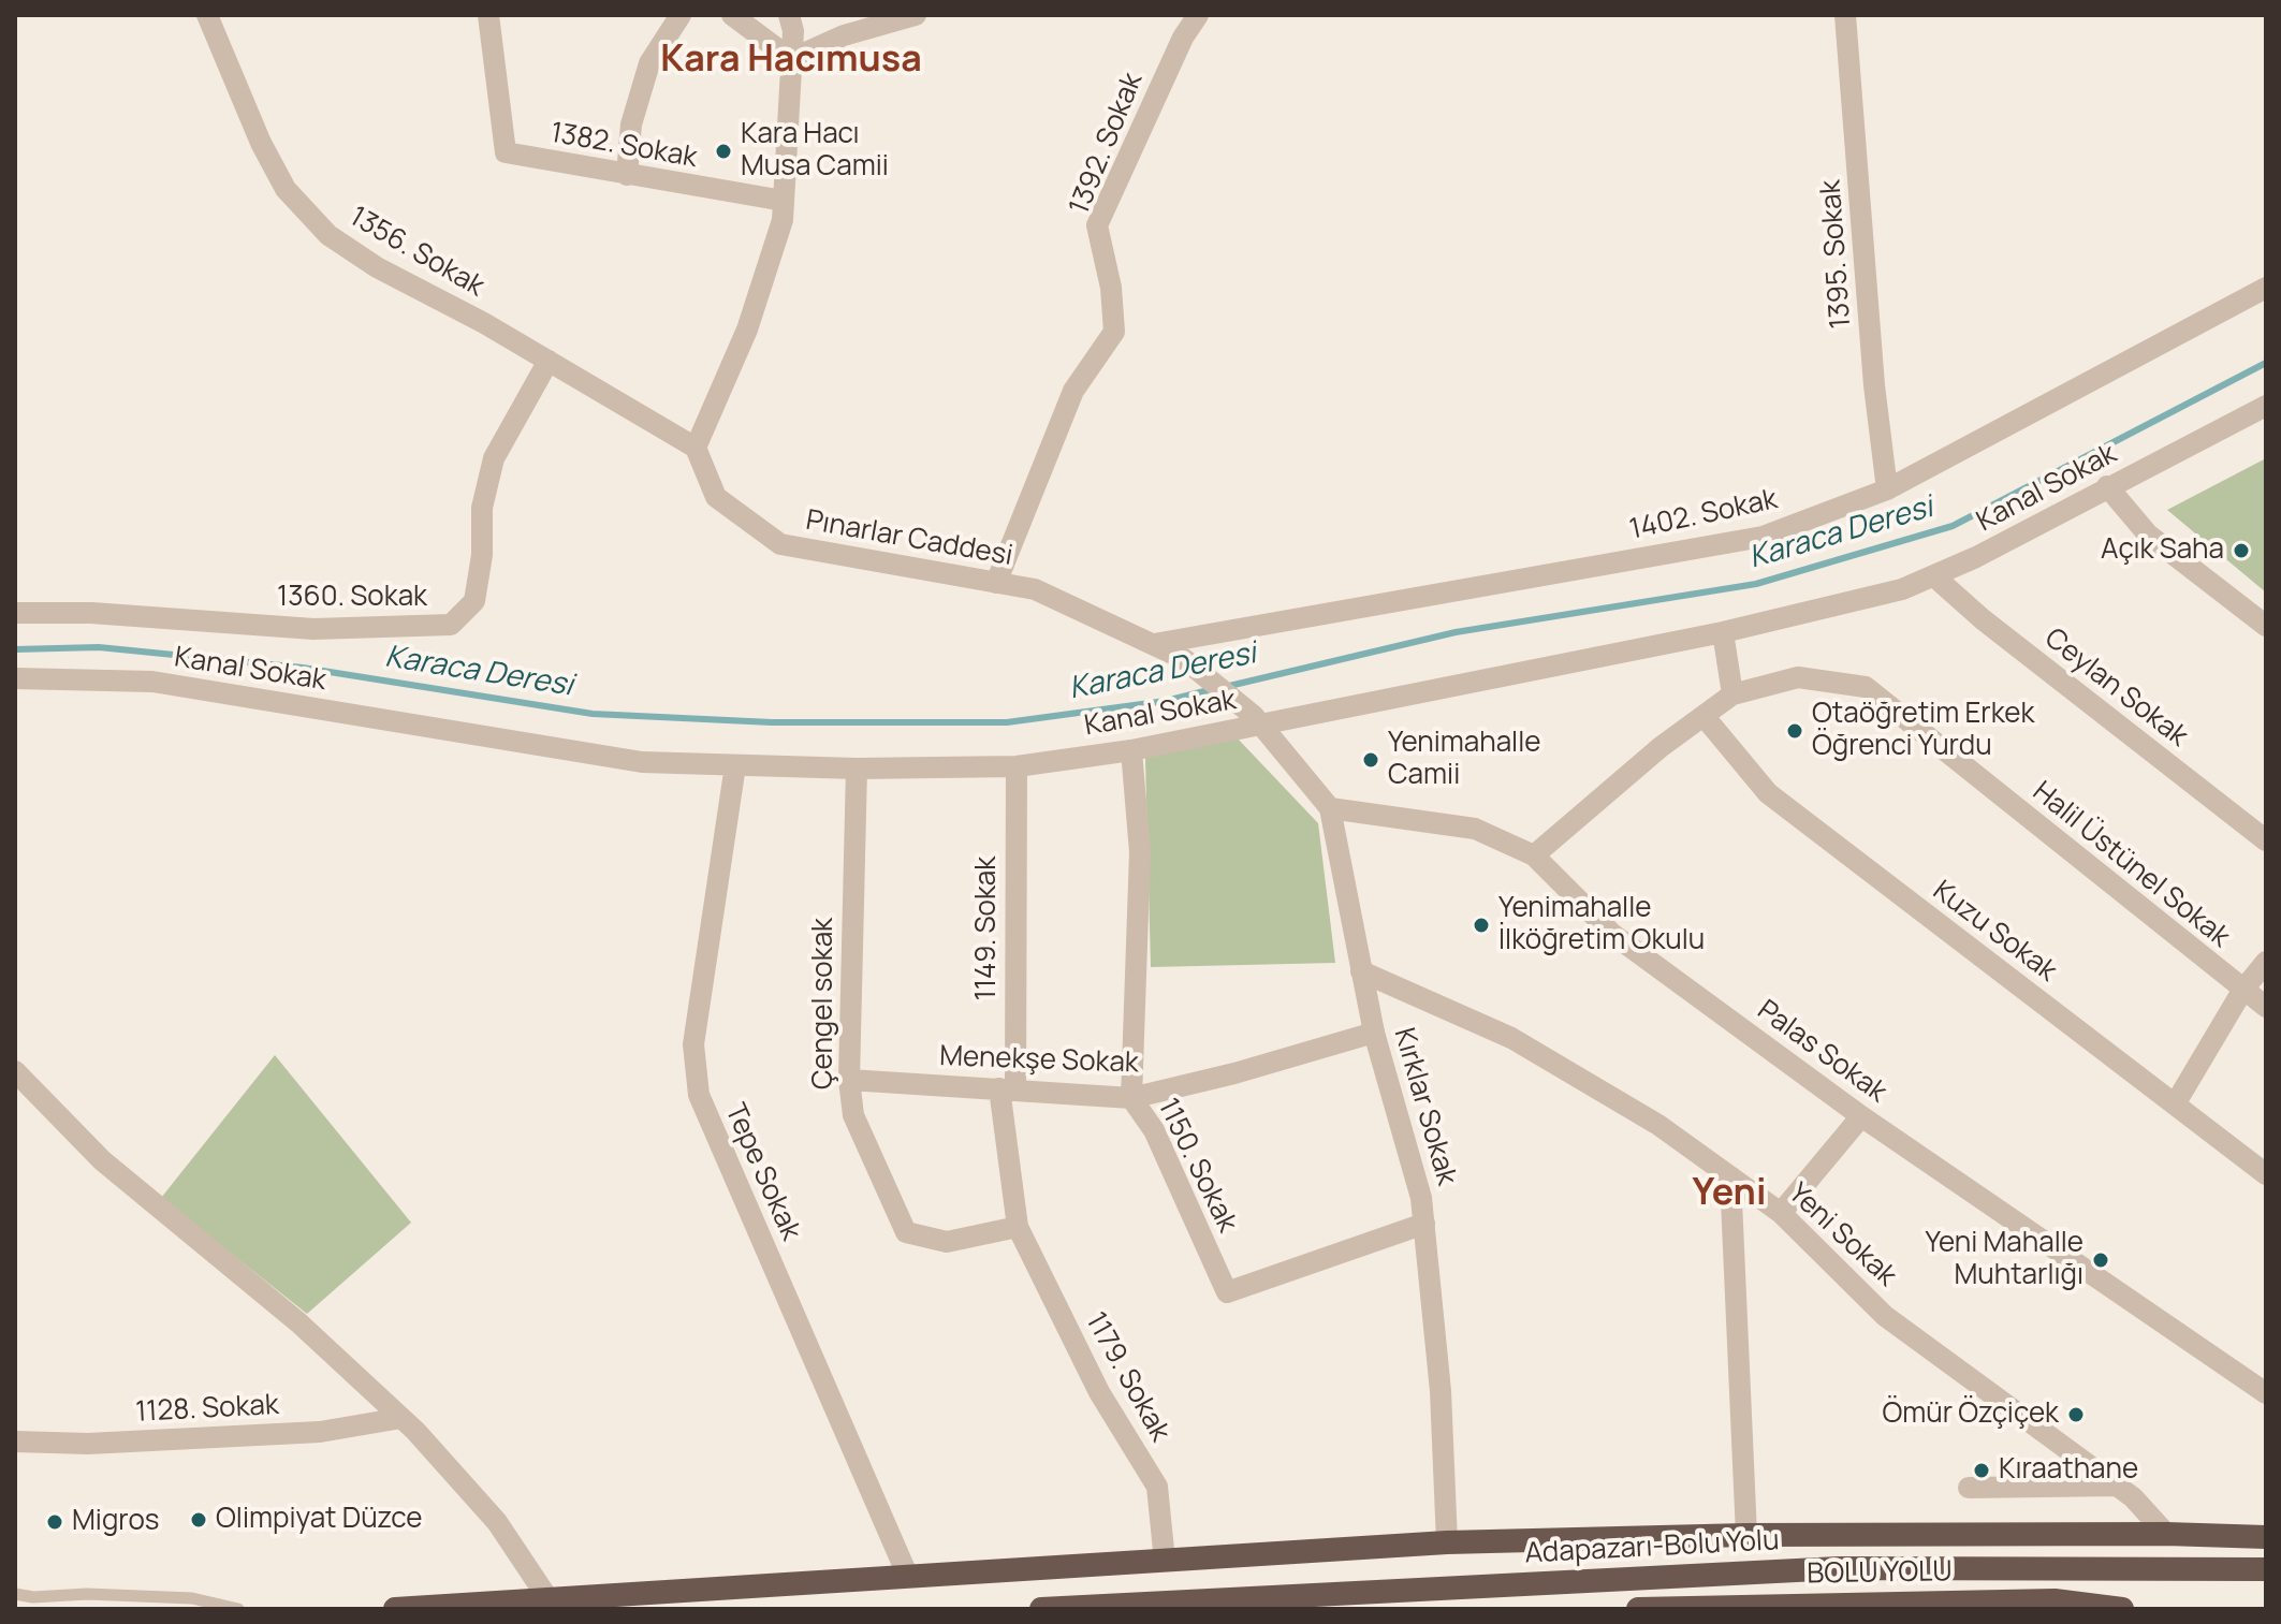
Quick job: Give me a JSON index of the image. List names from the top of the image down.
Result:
{
  "streets": {
    "highway": ["Adapazarı-Bolu Yolu", "BOLU YOLU"],
    "street": [
      "1392. Sokak",
      "1382. Sokak",
      "1356. Sokak",
      "1395. Sokak",
      "Kanal Sokak",
      "1402. Sokak",
      "Pınarlar Caddesi",
      "1360. Sokak",
      "Ceylan Sokak",
      "Halil Üstünel Sokak",
      "1149. Sokak",
      "Kuzu Sokak",
      "Çengel sokak",
      "Palas Sokak",
      "Menekşe Sokak",
      "Kırklar Sokak",
      "1150. Sokak",
      "Tepe Sokak",
      "Yeni Sokak",
      "1179. Sokak",
      "1128. Sokak"
    ]
  },
  "crossings": [
    ["1392. Sokak", "Pınarlar Caddesi"],
    ["1356. Sokak", "Pınarlar Caddesi"],
    ["1356. Sokak", "1360. Sokak"],
    ["1395. Sokak", "1402. Sokak"],
    ["Kanal Sokak", "Pınarlar Caddesi"],
    ["Kanal Sokak", "Ceylan Sokak"],
    ["Kanal Sokak", "1149. Sokak"],
    ["Kanal Sokak", "Çengel sokak"],
    ["Kanal Sokak", "Kırklar Sokak"],
    ["Kanal Sokak", "1150. Sokak"],
    ["Kanal Sokak", "Tepe Sokak"],
    ["1402. Sokak", "Pınarlar Caddesi"],
    ["Pınarlar Caddesi", "Kırklar Sokak"],
    ["Halil Üstünel Sokak", "Kuzu Sokak"],
    ["Halil Üstünel Sokak", "Palas Sokak"],
    ["1149. Sokak", "Menekşe Sokak"],
    ["Çengel sokak", "Menekşe Sokak"],
    ["Çengel sokak", "1179. Sokak"],
    ["Palas Sokak", "Kırklar Sokak"],
    ["Menekşe Sokak", "Kırklar Sokak"],
    ["Menekşe Sokak", "1150. Sokak"],
    ["Kırklar Sokak", "1150. Sokak"],
    ["Kırklar Sokak", "Yeni Sokak"]
  ],
  "districts": ["Kara Hacımusa", "Yeni"],
  "water": ["Karaca Deresi"],
  "places": [
    "Kara Hacı Musa Camii",
    "Açık Saha",
    "Otaöğretim Erkek Öğrenci Yurdu",
    "Yenimahalle Camii",
    "Yenimahalle İlköğretim Okulu",
    "Yeni Mahalle Muhtarlığı",
    "Ömür Özçiçek",
    "Kıraathane",
    "Olimpiyat Düzce",
    "Migros"
  ]
}
